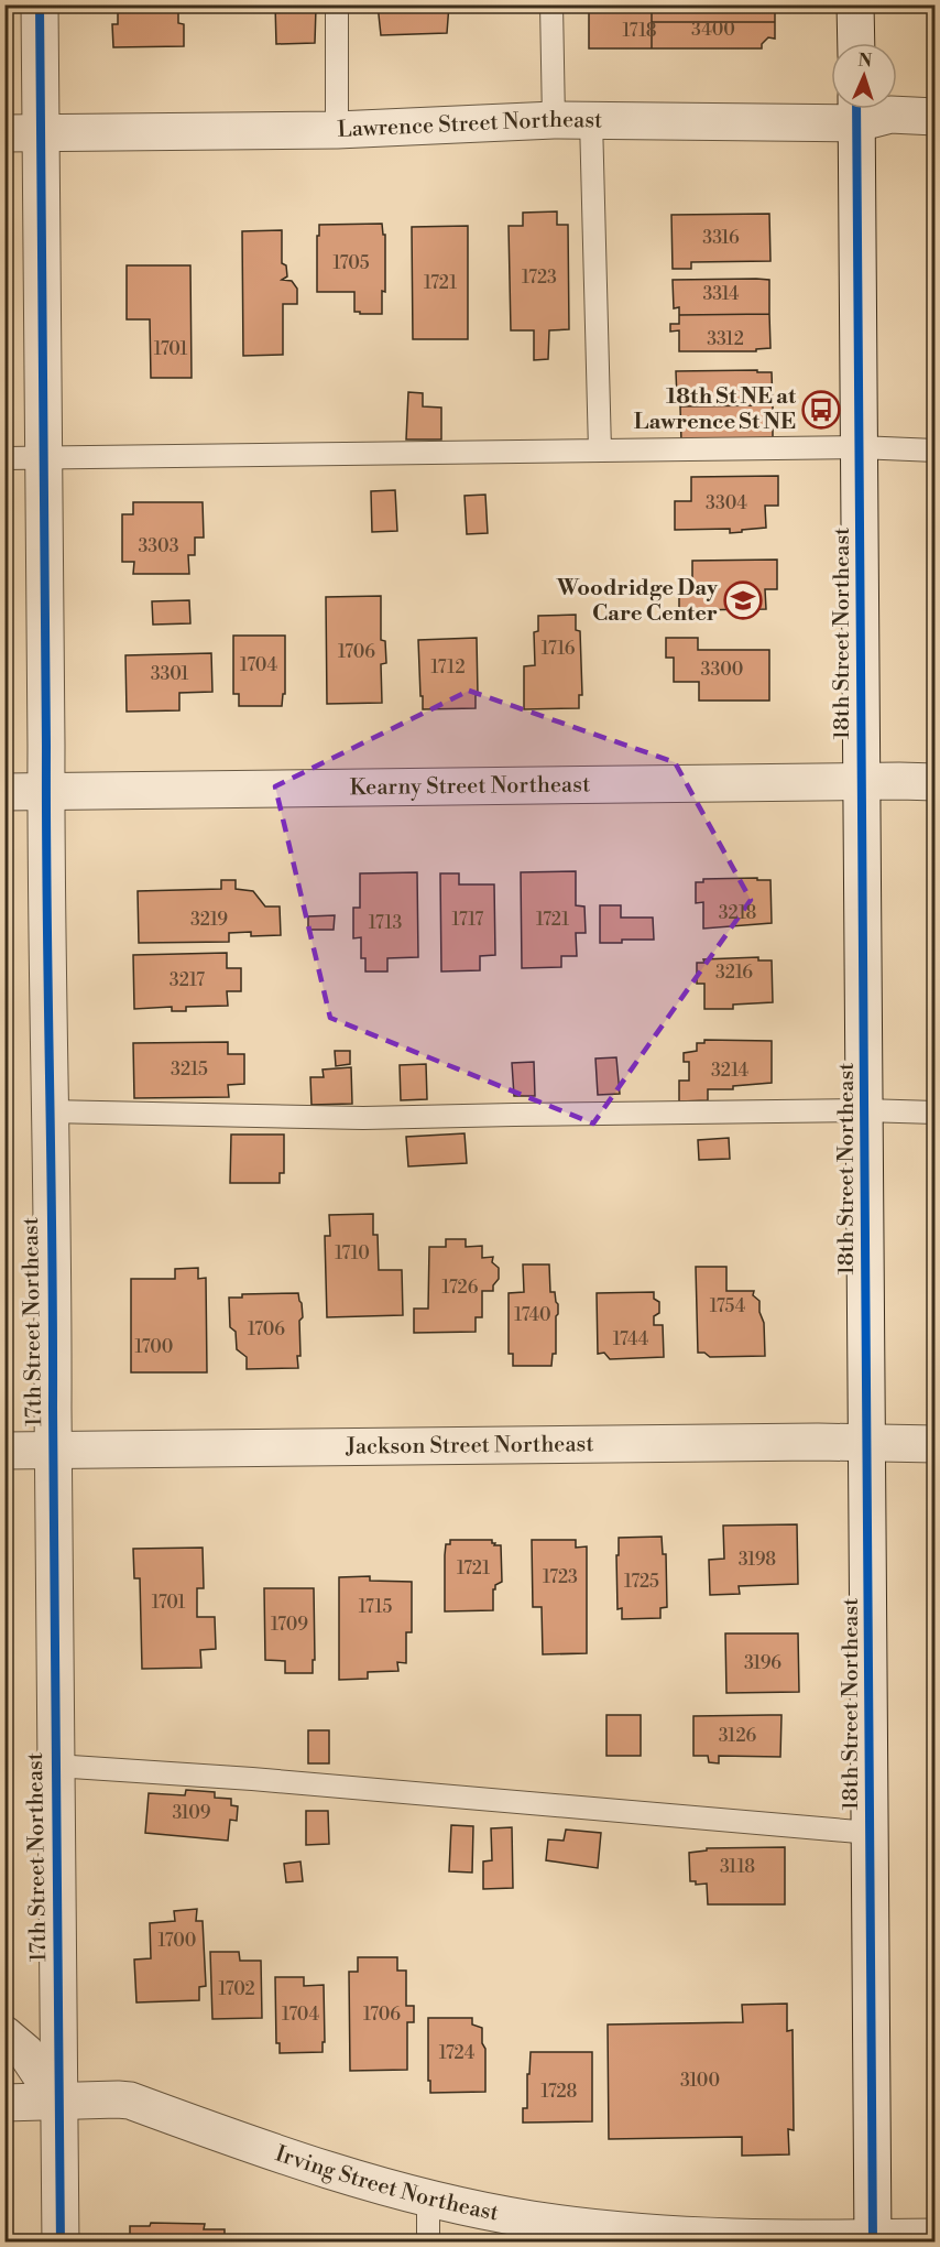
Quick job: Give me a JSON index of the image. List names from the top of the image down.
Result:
{
  "streets": {
    "street": [
      "Lawrence Street Northeast",
      "18th Street Northeast",
      "Kearny Street Northeast",
      "17th Street Northeast",
      "Jackson Street Northeast",
      "Irving Street Northeast"
    ]
  },
  "crossings": [
    ["Lawrence Street Northeast", "18th Street Northeast"],
    ["Lawrence Street Northeast", "17th Street Northeast"],
    ["18th Street Northeast", "Kearny Street Northeast"],
    ["18th Street Northeast", "Jackson Street Northeast"],
    ["18th Street Northeast", "Irving Street Northeast"],
    ["Kearny Street Northeast", "17th Street Northeast"],
    ["17th Street Northeast", "Jackson Street Northeast"],
    ["17th Street Northeast", "Irving Street Northeast"]
  ],
  "places": {
    "bus stop": ["18th St NE at Lawrence St NE"],
    "school or university": ["Woodridge Day Care Center"]
  },
  "house_numbers": [
    "3400",
    "1718",
    "3316",
    "1705",
    "1723",
    "1721",
    "3314",
    "3312",
    "1701",
    "3304",
    "3303",
    "1716",
    "1706",
    "1704",
    "1712",
    "3300",
    "3301",
    "3218",
    "3219",
    "1717",
    "1721",
    "1713",
    "3216",
    "3217",
    "3215",
    "3214",
    "1710",
    "1726",
    "1754",
    "1740",
    "1706",
    "1744",
    "1700",
    "3198",
    "1721",
    "1723",
    "1725",
    "1701",
    "1715",
    "1709",
    "3196",
    "3126",
    "3109",
    "3118",
    "1700",
    "1702",
    "1704",
    "1706",
    "1724",
    "3100",
    "1728"
  ],
  "north": "top"
}
